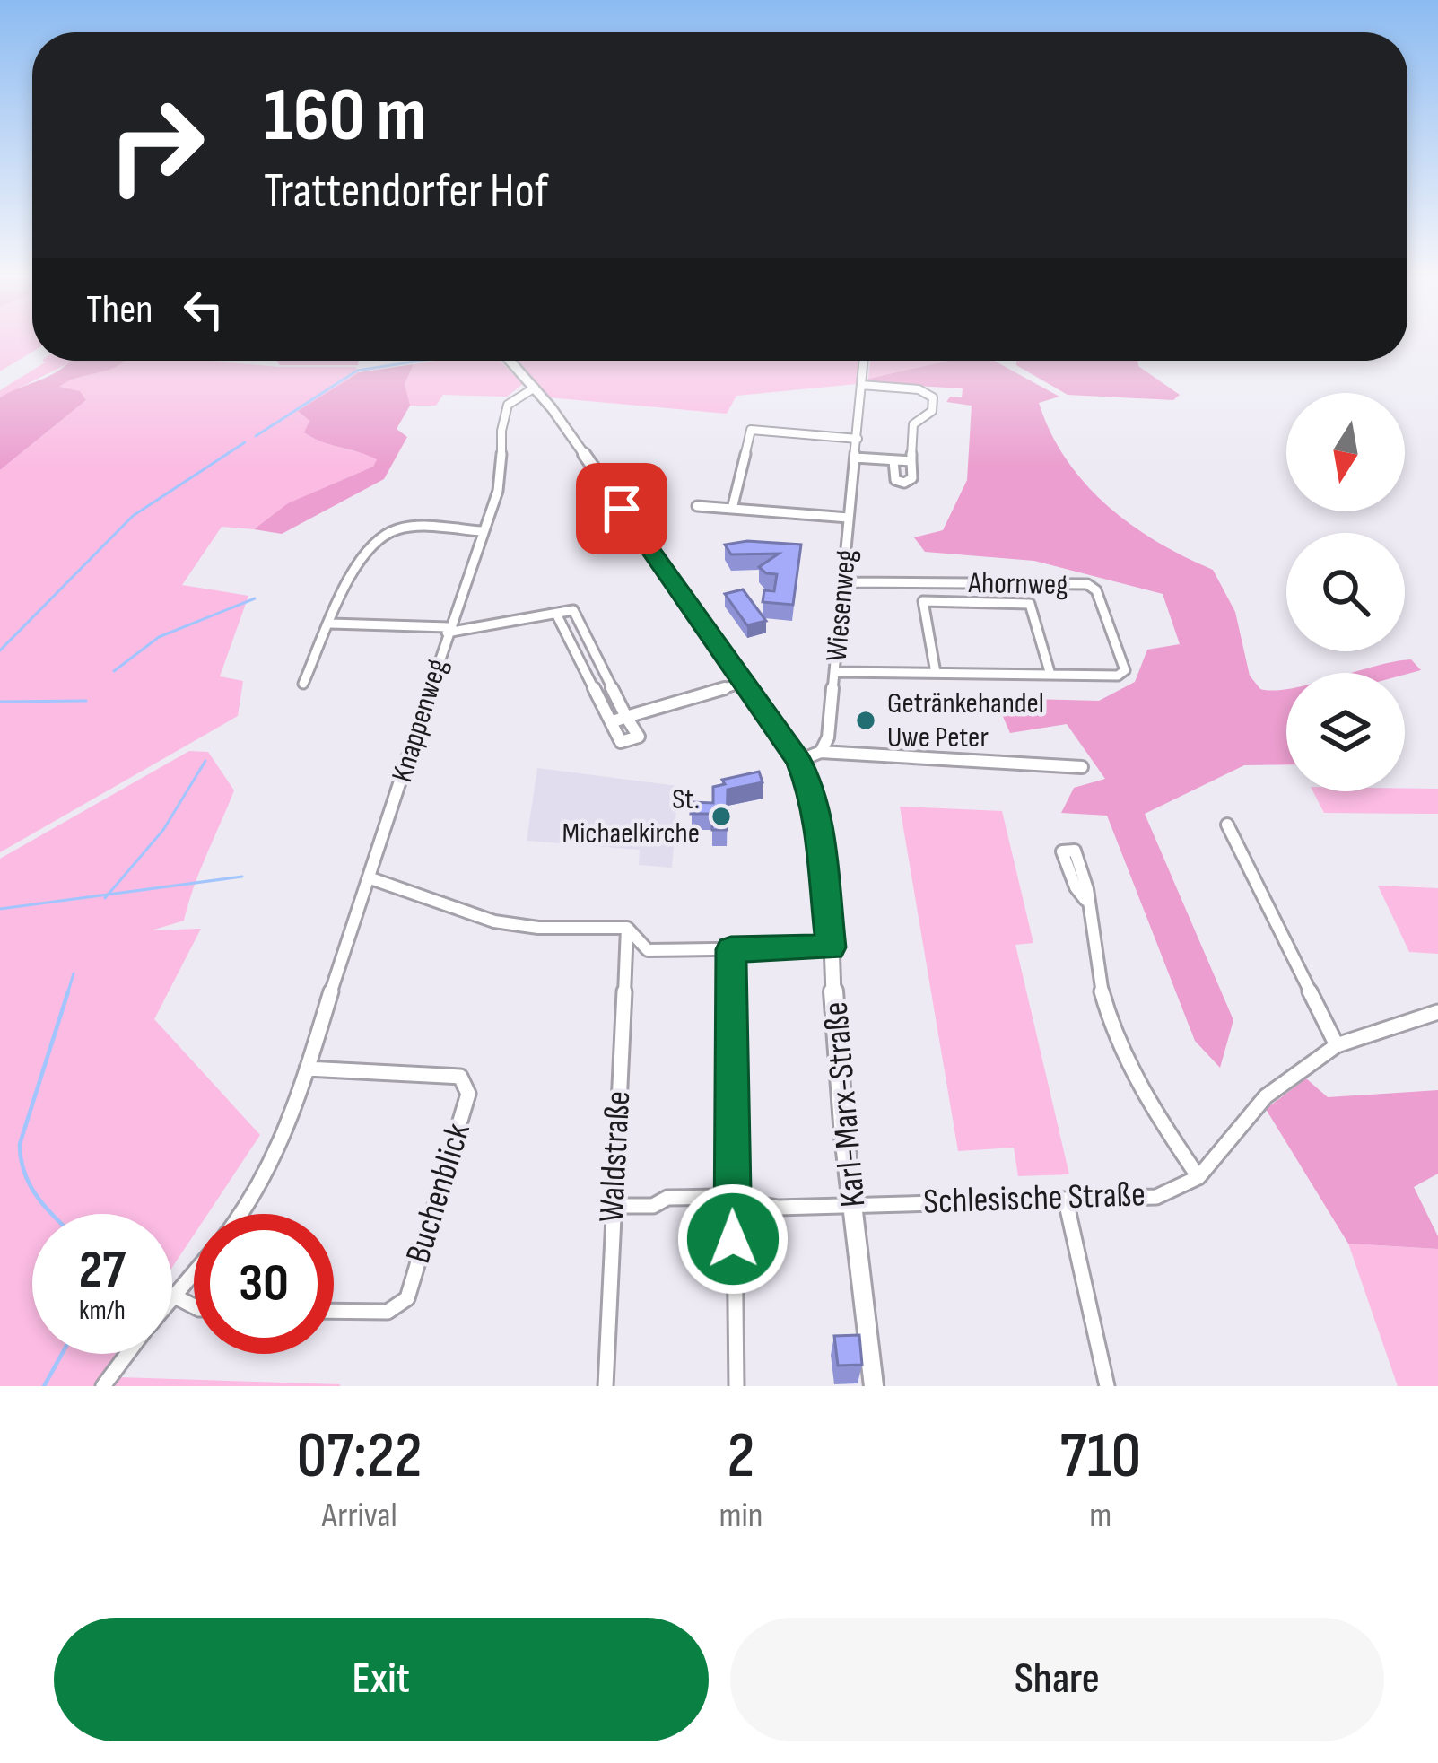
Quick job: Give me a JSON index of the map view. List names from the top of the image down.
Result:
{
  "streets": {
    "main road": ["Karl-Marx-Straße"],
    "street": [
      "Ahornweg",
      "Wiesenweg",
      "Knappenweg",
      "Waldstraße",
      "Buchenblick",
      "Schlesische Straße"
    ]
  },
  "crossings": [
    ["Ahornweg", "Wiesenweg"],
    ["Knappenweg", "Karl-Marx-Straße"],
    ["Knappenweg", "Buchenblick"],
    ["Karl-Marx-Straße", "Schlesische Straße"],
    ["Waldstraße", "Schlesische Straße"]
  ],
  "places": ["Getränkehandel Uwe Peter", "St. Michaelkirche"],
  "north": "bottom",
  "page": {
    "turn": ["160 m", "Trattendorfer Hof"],
    "then": "Then",
    "speed": "27 km/h",
    "limit": "30",
    "eta": [
      "07:22",
      "Arrival",
      "2",
      "min",
      "710",
      "m"
    ],
    "buttons": ["Exit", "Share"]
  }
}
